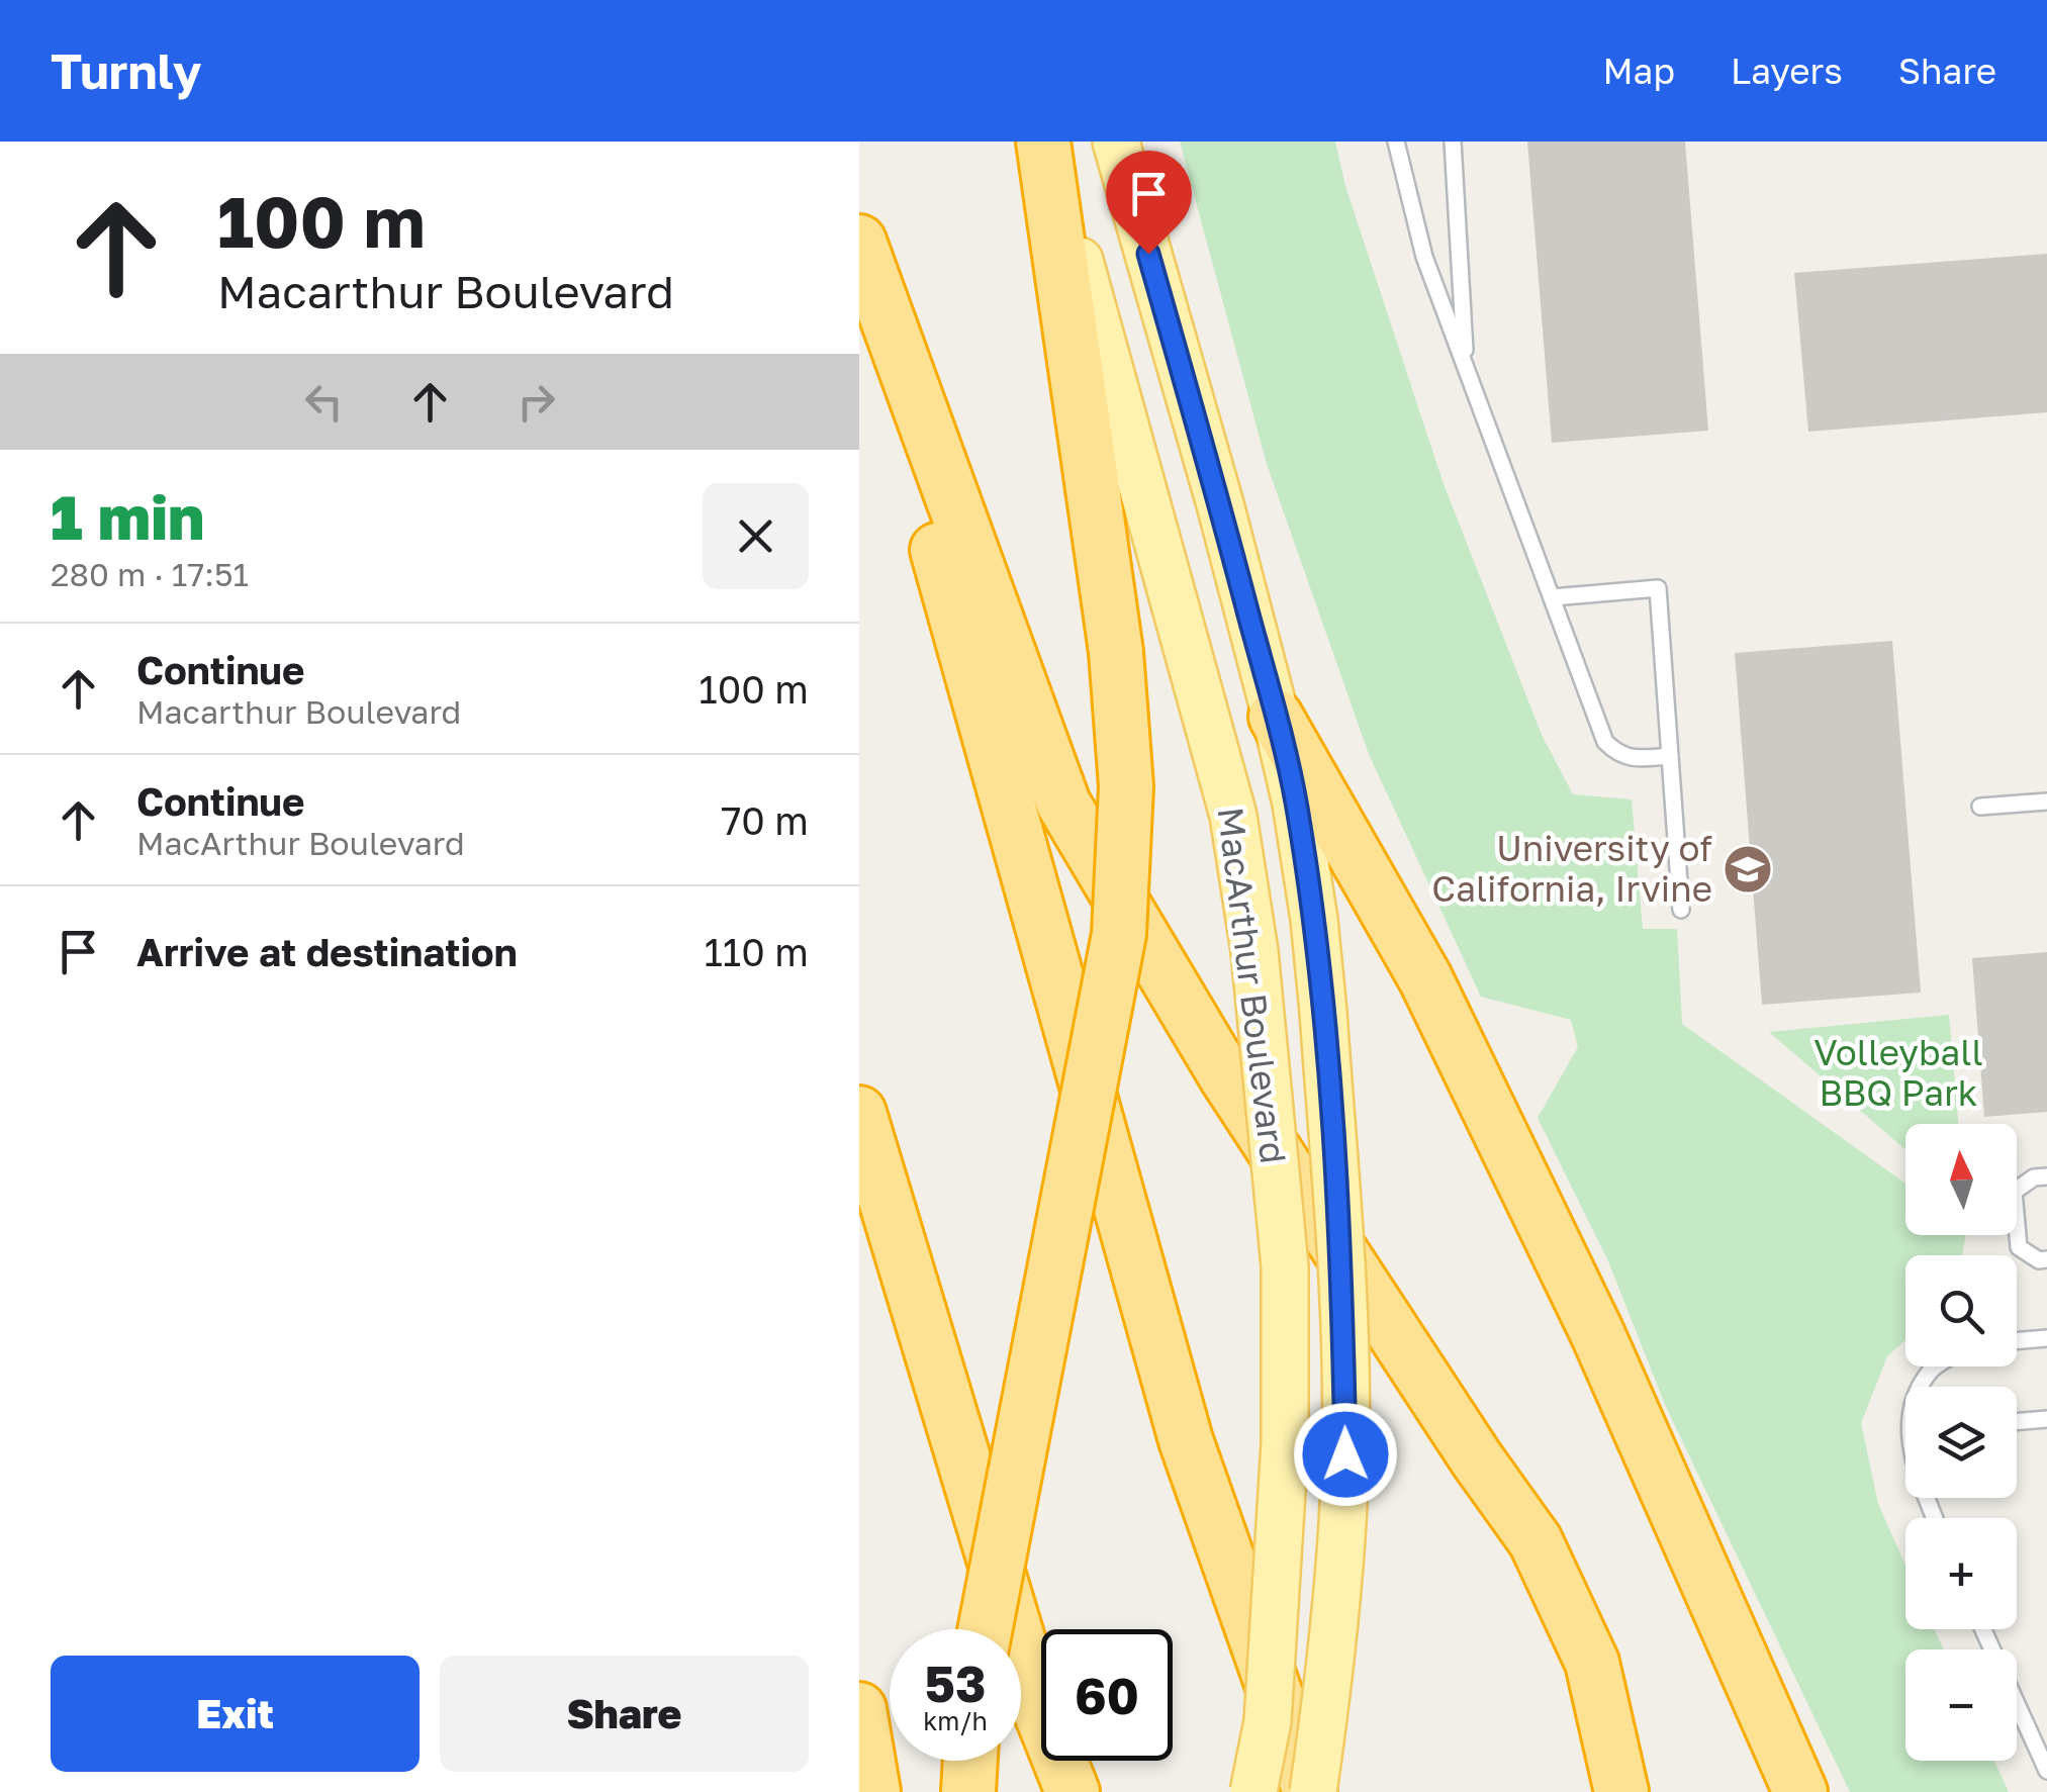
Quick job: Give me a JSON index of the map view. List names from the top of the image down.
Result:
{
  "streets": {
    "main road": ["MacArthur Boulevard"]
  },
  "parks": ["Volleyball BBQ Park"],
  "places": {
    "school or university": ["University of California, Irvine"]
  },
  "north": "top",
  "page": {
    "header": "Turnly",
    "nav": ["Map", "Layers", "Share"],
    "turn": ["100 m", "Macarthur Boulevard"],
    "heading": ["1 min", "280 m · 17:51"],
    "list": [
      {
        "name": "Continue",
        "note": "Macarthur Boulevard",
        "value": "100 m"
      },
      {
        "name": "Continue",
        "note": "MacArthur Boulevard",
        "value": "70 m"
      },
      {
        "name": "Arrive at destination",
        "value": "110 m"
      }
    ],
    "map_buttons": ["+", "−"],
    "speed": "53 km/h",
    "limit": "60",
    "buttons": ["Exit", "Share"]
  }
}
